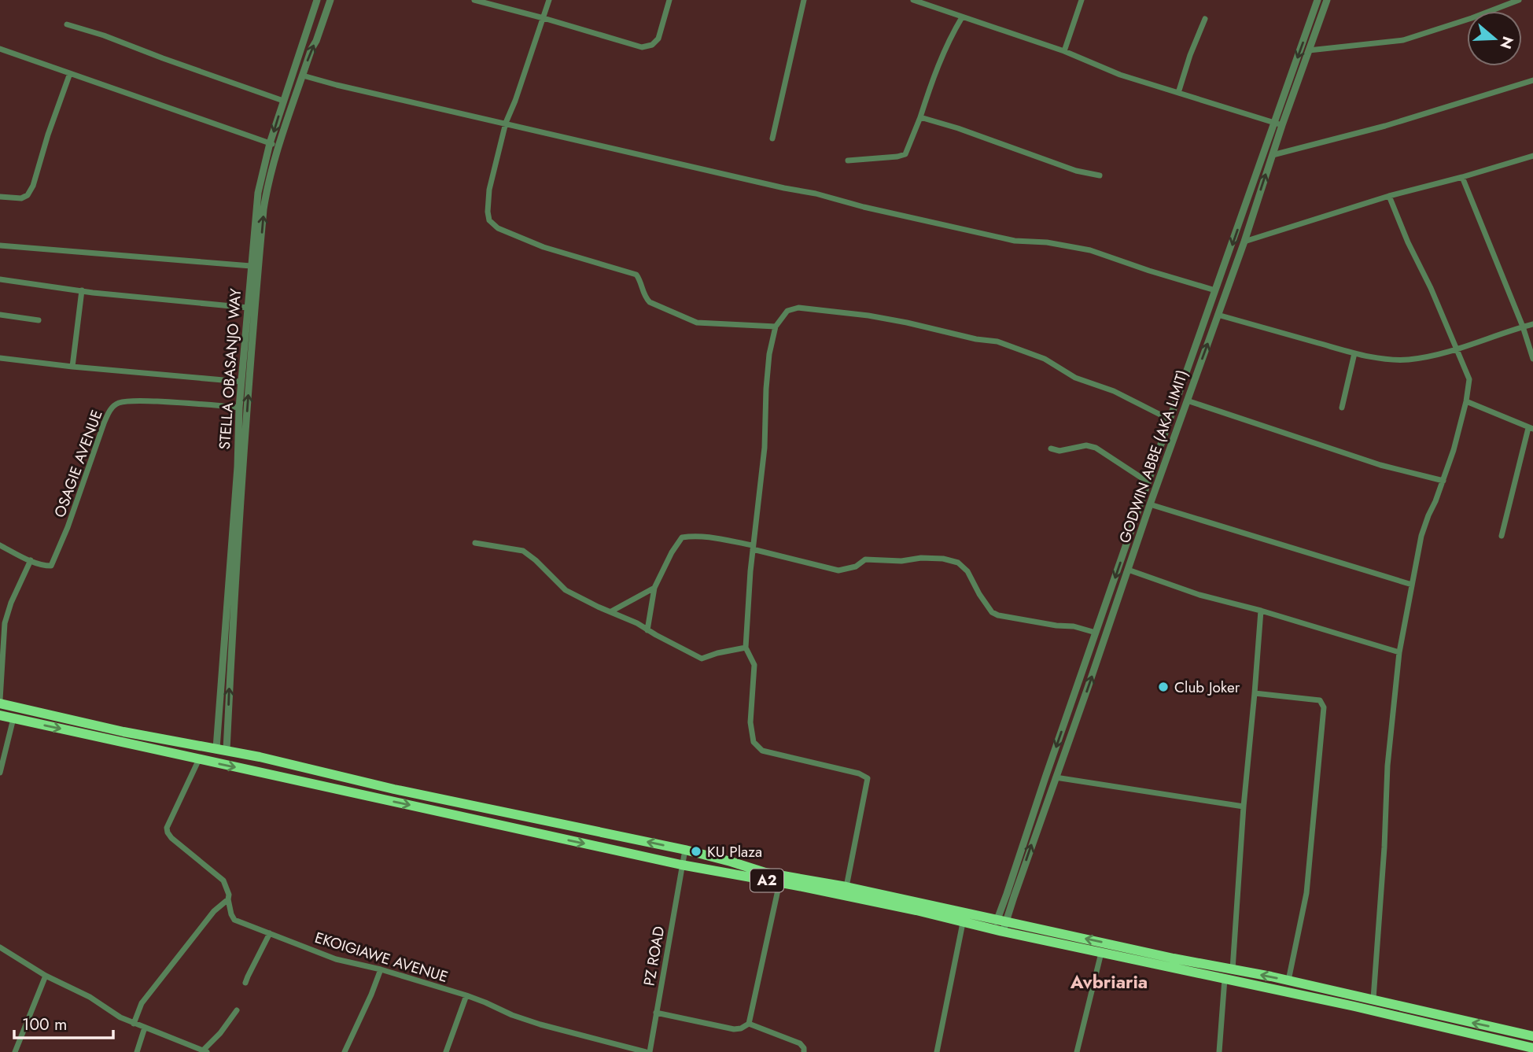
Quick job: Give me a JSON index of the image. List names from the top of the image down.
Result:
{
  "streets": {
    "highway": ["A2"],
    "street": [
      "STELLA OBASANJO WAY",
      "GODWIN ABBE (AKA LIMIT)",
      "OSAGIE AVENUE",
      "PZ ROAD",
      "EKOIGIAWE AVENUE"
    ]
  },
  "crossings": [
    ["STELLA OBASANJO WAY", "OSAGIE AVENUE"],
    ["STELLA OBASANJO WAY", "A2"],
    ["GODWIN ABBE (AKA LIMIT)", "A2"],
    ["A2", "PZ ROAD"],
    ["A2", "EKOIGIAWE AVENUE"],
    ["PZ ROAD", "EKOIGIAWE AVENUE"]
  ],
  "districts": ["Avbriaria"],
  "places": ["Club Joker", "KU Plaza"],
  "scale_bar": "100 m",
  "north": "right"
}
